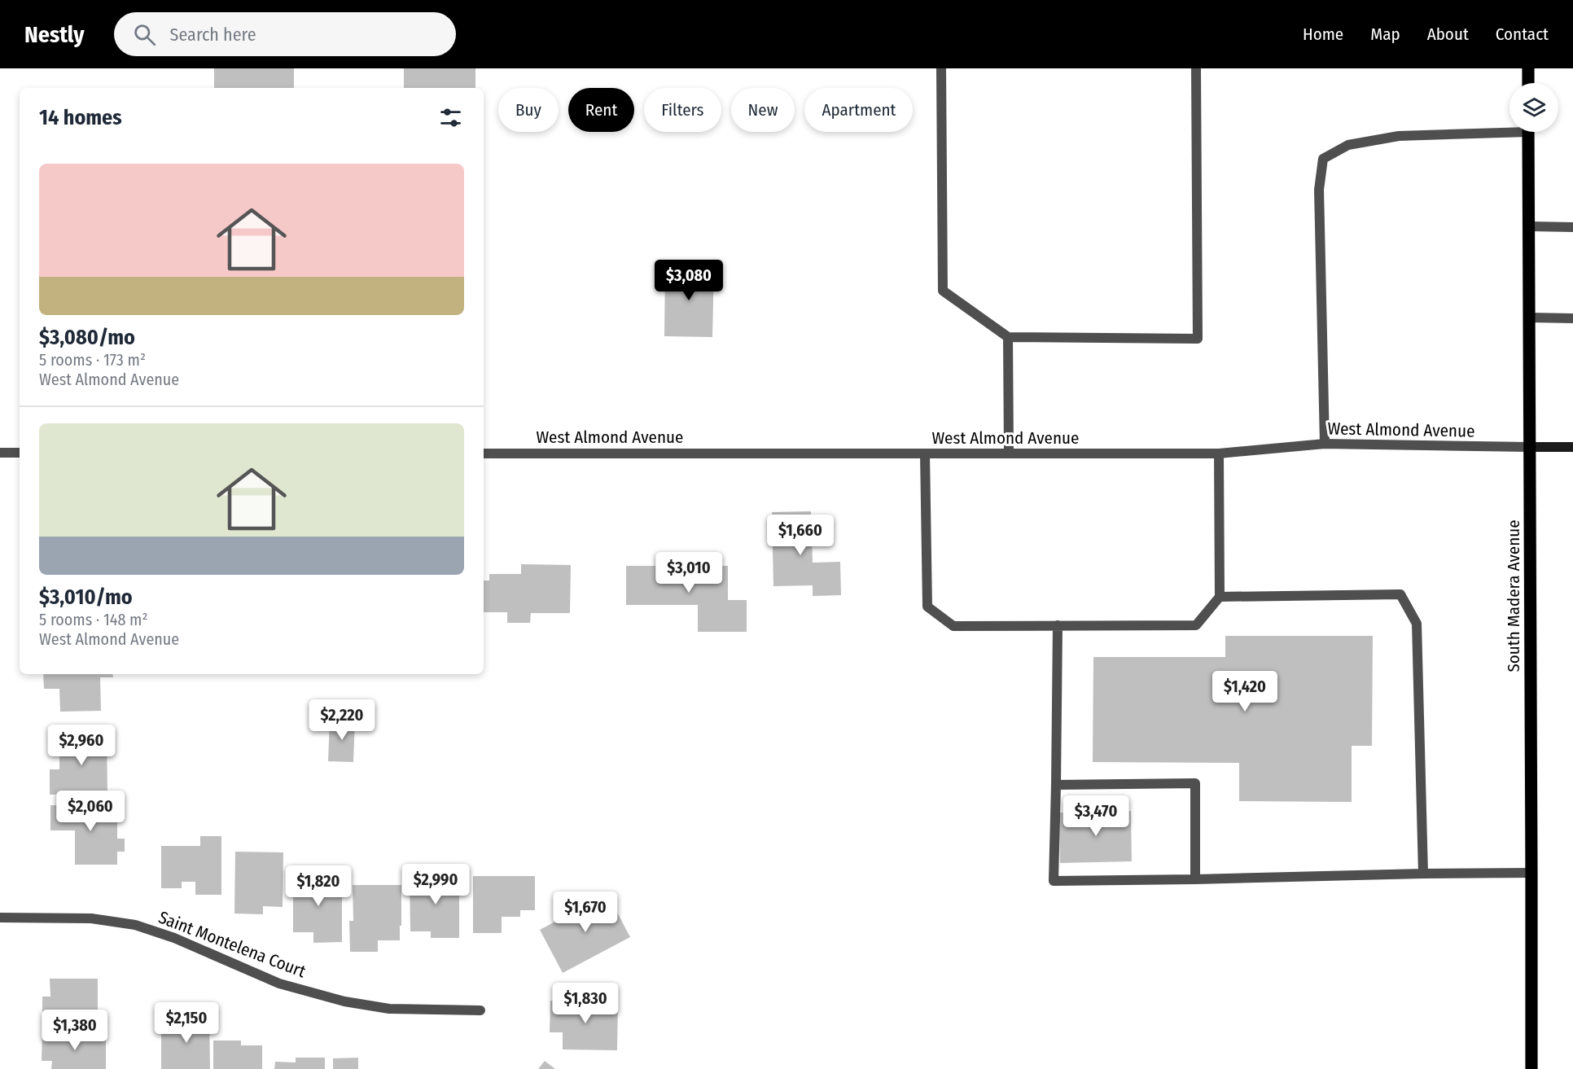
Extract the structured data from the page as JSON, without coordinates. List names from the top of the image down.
{
  "streets": {
    "main road": ["South Madera Avenue"],
    "street": ["West Almond Avenue", "Saint Montelena Court"]
  },
  "crossings": [
    ["West Almond Avenue", "South Madera Avenue"]
  ],
  "page": {
    "header": "Nestly",
    "search": "Search here",
    "nav": [
      "Home",
      "Map",
      "About",
      "Contact"
    ],
    "chip": [
      "Buy",
      "Rent",
      "Filters",
      "New",
      "Apartment"
    ],
    "heading": "14 homes",
    "list": [
      {
        "name": "$3,080/mo",
        "note": "5 rooms · 173 m² · West Almond Avenue"
      },
      {
        "name": "$3,010/mo",
        "note": "5 rooms · 148 m² · West Almond Avenue"
      }
    ],
    "price": [
      "$3,080",
      "$1,660",
      "$3,010",
      "$1,420",
      "$2,220",
      "$2,960",
      "$2,060",
      "$3,470",
      "$2,990",
      "$1,820",
      "$1,670",
      "$1,830",
      "$2,150",
      "$1,380"
    ]
  }
}
